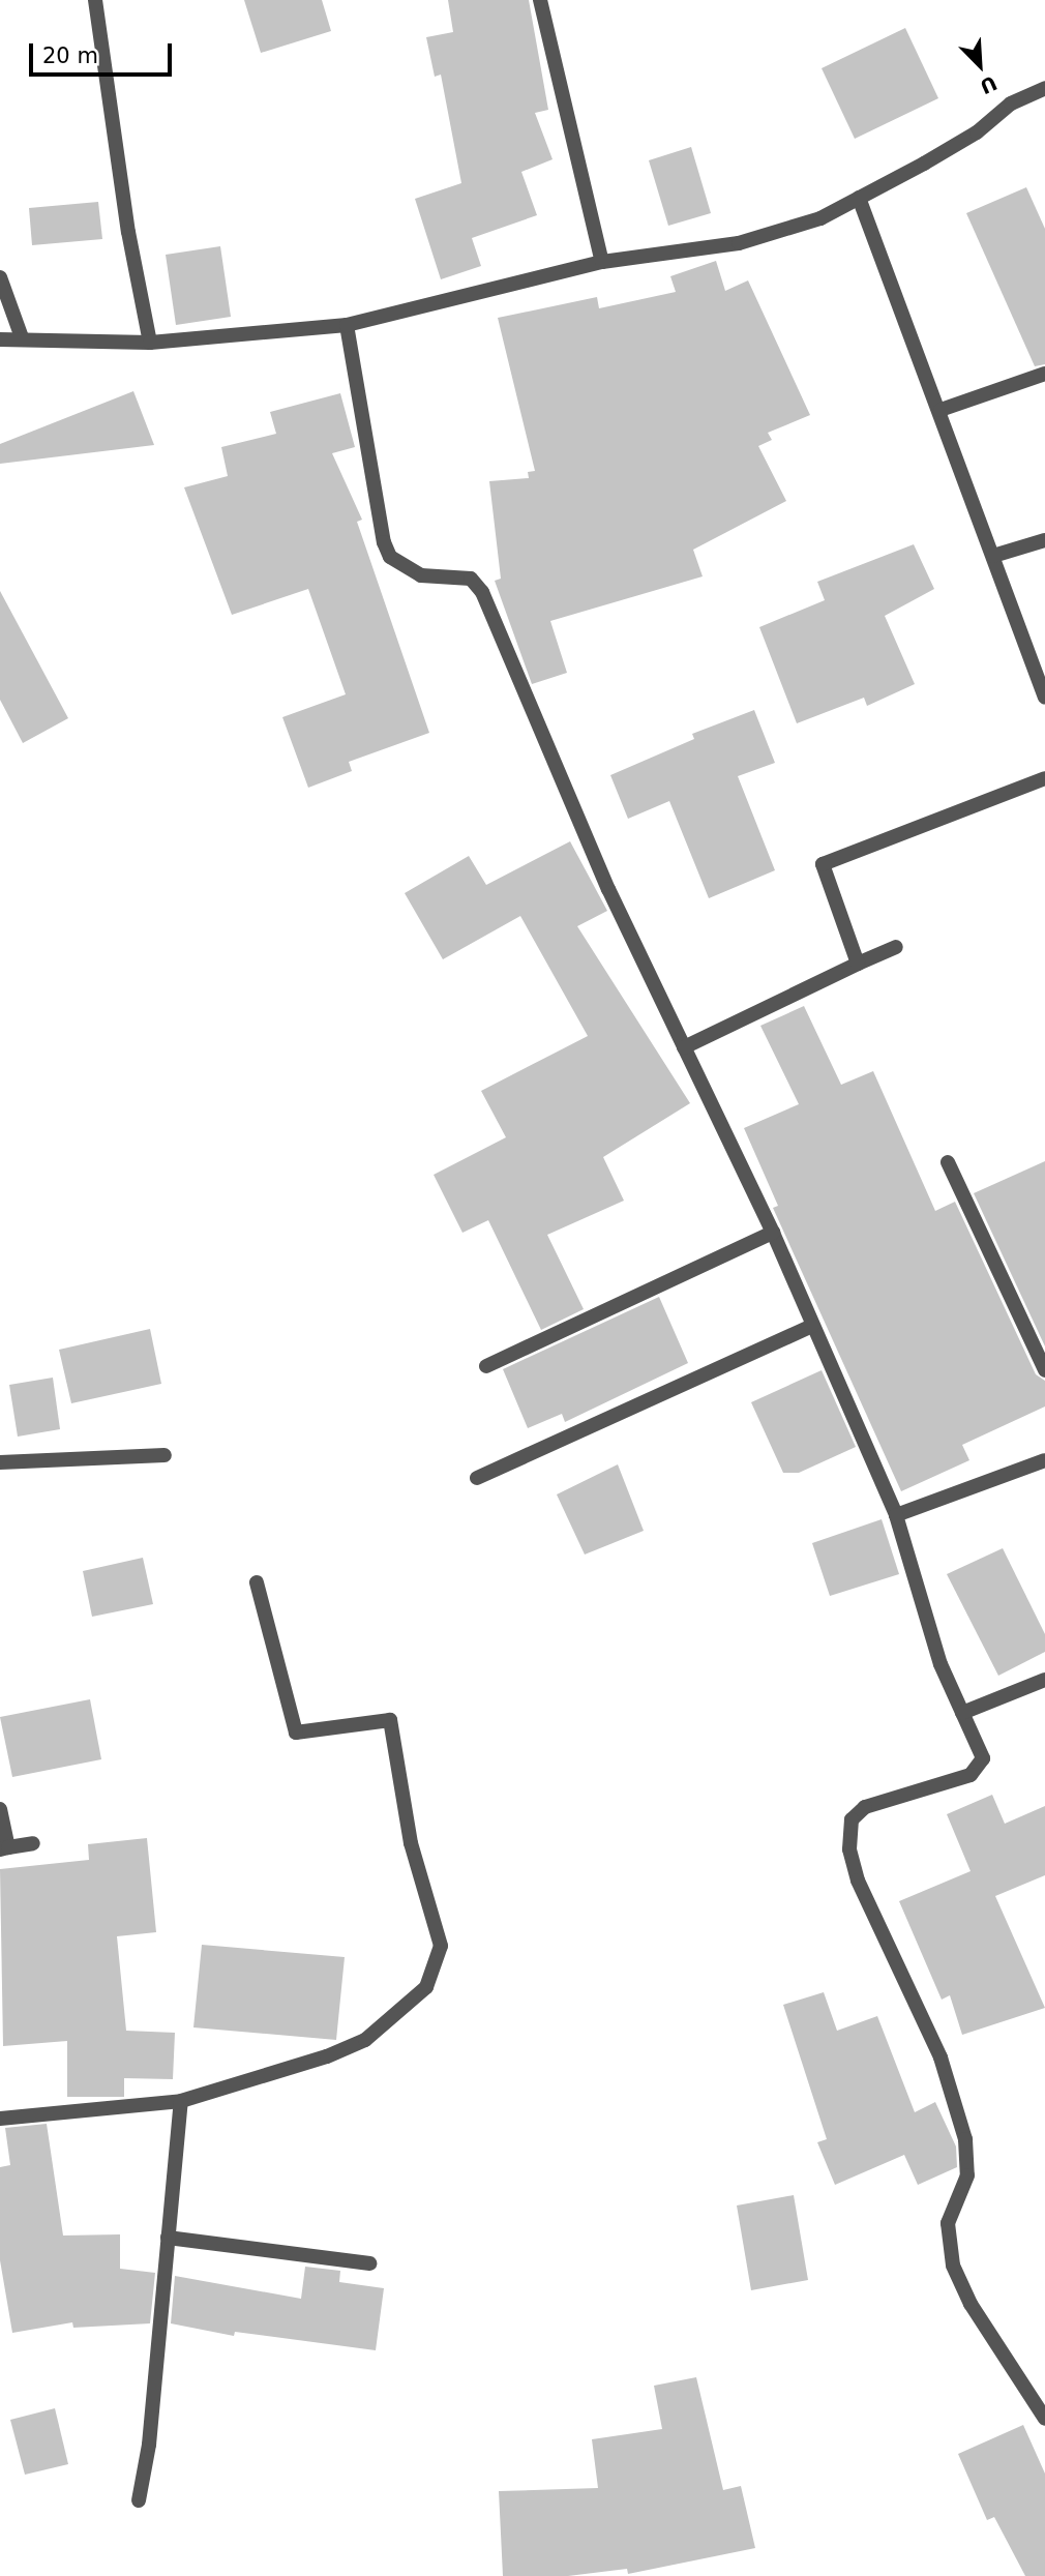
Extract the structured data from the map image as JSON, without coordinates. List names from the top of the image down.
{
  "scale_bar": "20 m",
  "north": "bottom right"
}
